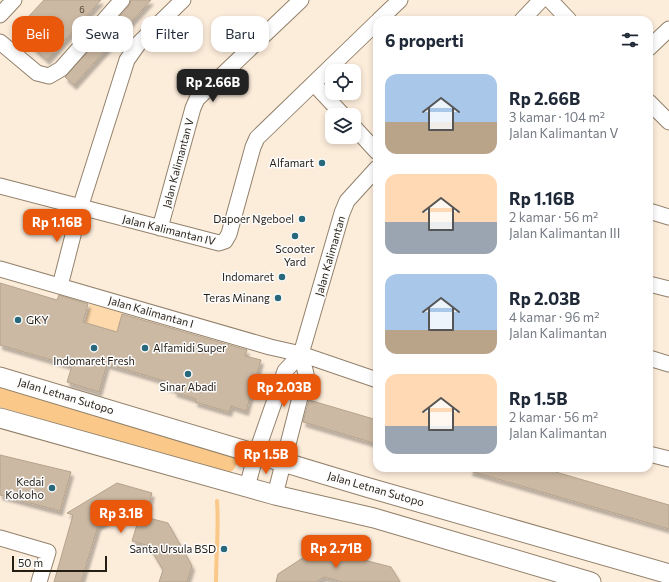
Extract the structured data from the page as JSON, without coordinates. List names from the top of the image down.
{
  "streets": {
    "main road": ["Jalan Letnan Sutopo"],
    "street": [
      "Jalan Kalimantan V",
      "Jalan Kalimantan IV",
      "Jalan Kalimantan",
      "Jalan Kalimantan I"
    ]
  },
  "crossings": [
    ["Jalan Kalimantan V", "Jalan Kalimantan IV"],
    ["Jalan Kalimantan", "Jalan Kalimantan I"],
    ["Jalan Kalimantan", "Jalan Letnan Sutopo"]
  ],
  "places": [
    "Alfamart",
    "Dapoer Ngeboel",
    "Scooter Yard",
    "Indomaret",
    "Teras Minang",
    "GKY",
    "Indomaret Fresh",
    "Alfamidi Super",
    "Sinar Abadi",
    "Kedai Kokoho",
    "Santa Ursula BSD"
  ],
  "house_numbers": ["6"],
  "scale_bar": "50 m",
  "page": {
    "chip": [
      "Beli",
      "Sewa",
      "Filter",
      "Baru"
    ],
    "heading": "6 properti",
    "list": [
      {
        "name": "Rp 2.66B",
        "note": "3 kamar · 104 m² · Jalan Kalimantan V"
      },
      {
        "name": "Rp 1.16B",
        "note": "2 kamar · 56 m² · Jalan Kalimantan III"
      },
      {
        "name": "Rp 2.03B",
        "note": "4 kamar · 96 m² · Jalan Kalimantan"
      },
      {
        "name": "Rp 1.5B",
        "note": "2 kamar · 56 m² · Jalan Kalimantan"
      }
    ],
    "price": [
      "Rp 2.66B",
      "Rp 1.16B",
      "Rp 2.03B",
      "Rp 1.5B",
      "Rp 3.1B",
      "Rp 2.71B"
    ],
    "scale": "50 m"
  }
}
